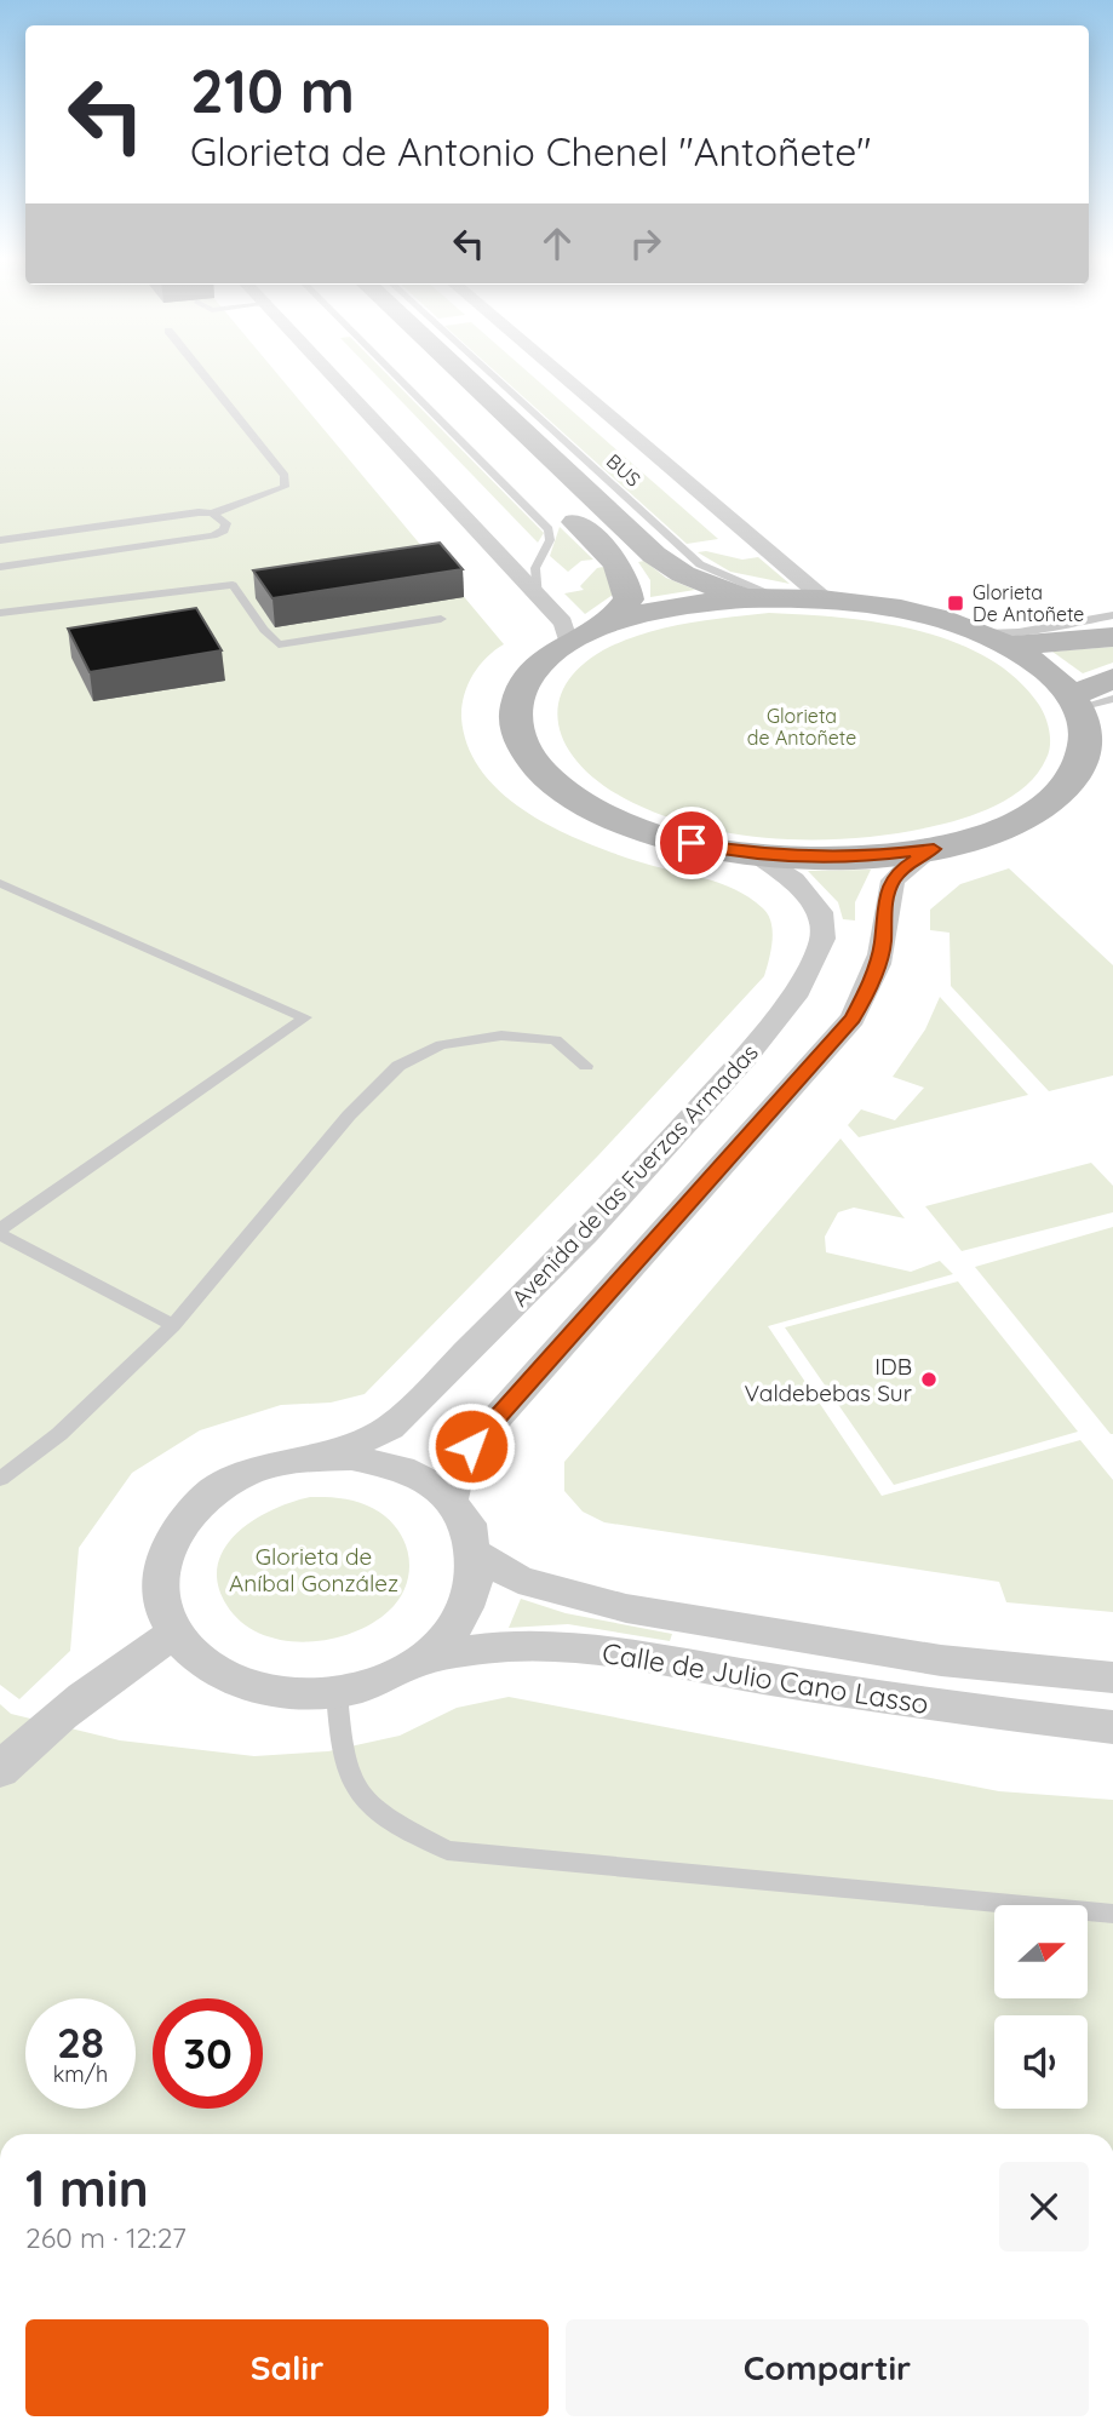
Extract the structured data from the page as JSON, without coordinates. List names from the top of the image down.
{
  "streets": {
    "street": ["Avenida de las Fuerzas Armadas", "Calle de Julio Cano Lasso"],
    "lane": ["BUS"]
  },
  "crossings": [
    ["Avenida de las Fuerzas Armadas", "Calle de Julio Cano Lasso"]
  ],
  "parks": ["Glorieta de Antoñete", "Glorieta de Aníbal González"],
  "places": {
    "transit": ["Glorieta De Antoñete"],
    "other": ["IDB Valdebebas Sur"]
  },
  "north": "right",
  "page": {
    "turn": ["210 m", "Glorieta de Antonio Chenel \"Antoñete\""],
    "speed": "28 km/h",
    "limit": "30",
    "heading": ["1 min", "260 m · 12:27"],
    "buttons": ["Salir", "Compartir"]
  }
}
